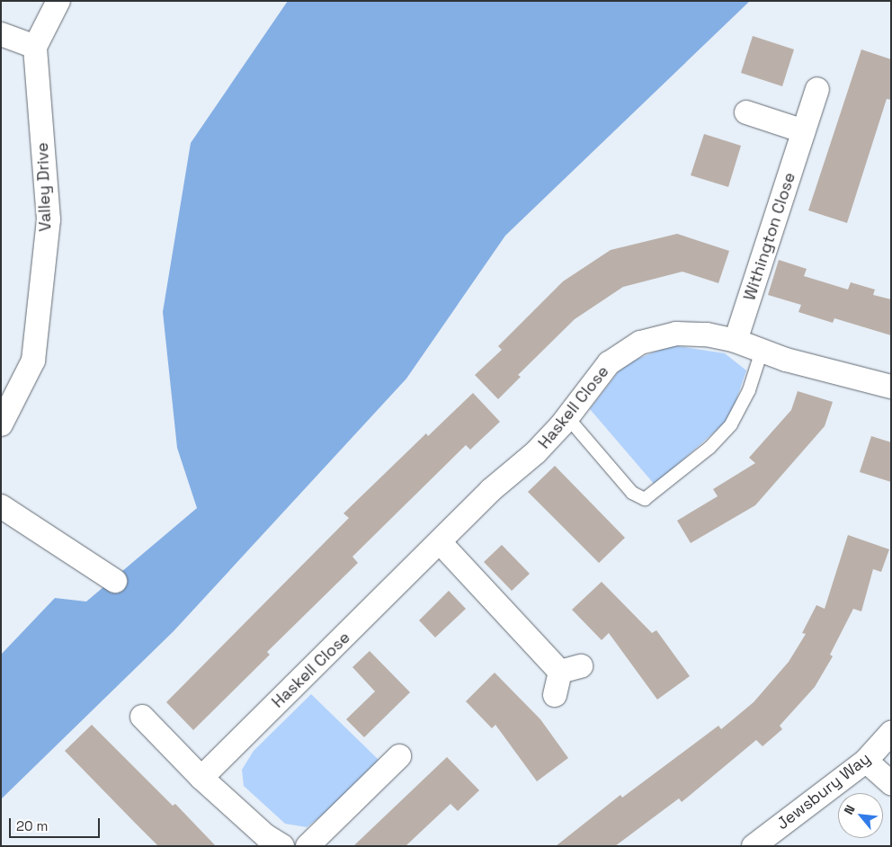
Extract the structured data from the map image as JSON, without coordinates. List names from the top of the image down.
{
  "streets": {
    "street": [
      "Valley Drive",
      "Withington Close",
      "Haskell Close",
      "Jewsbury Way"
    ]
  },
  "crossings": [
    ["Withington Close", "Haskell Close"]
  ],
  "scale_bar": "20 m",
  "north": "top left"
}
